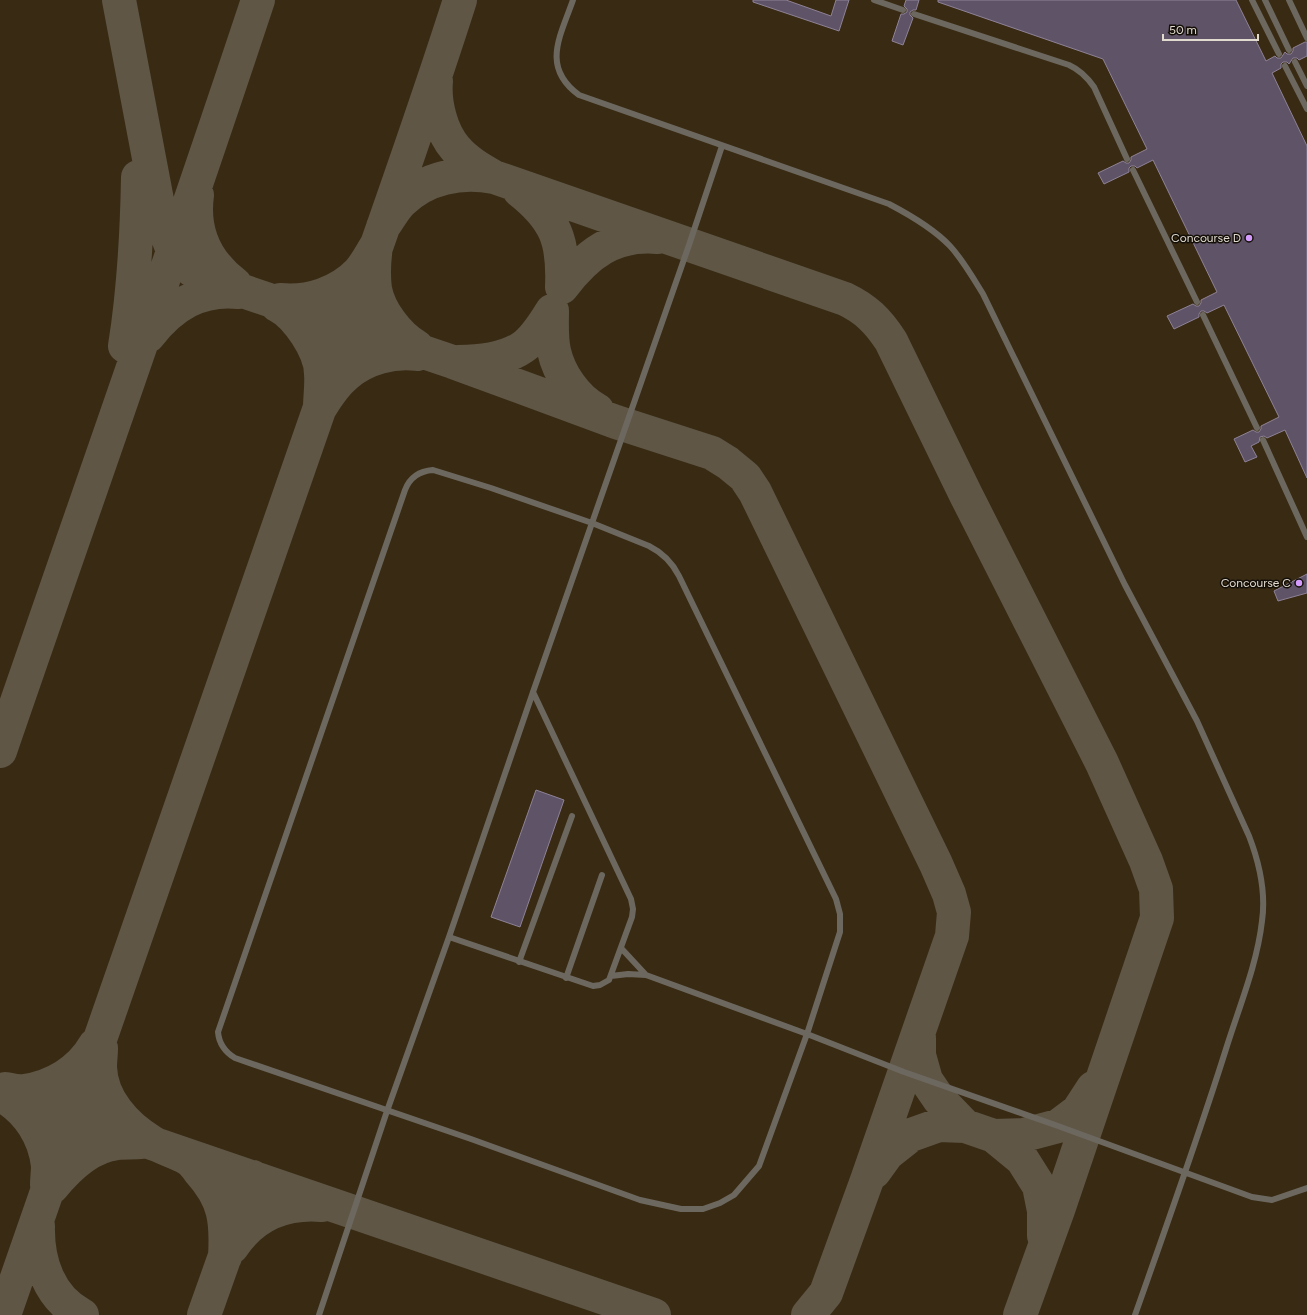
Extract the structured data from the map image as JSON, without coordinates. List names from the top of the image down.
{
  "places": ["Concourse D", "Concourse C"],
  "scale_bar": "50 m"
}
